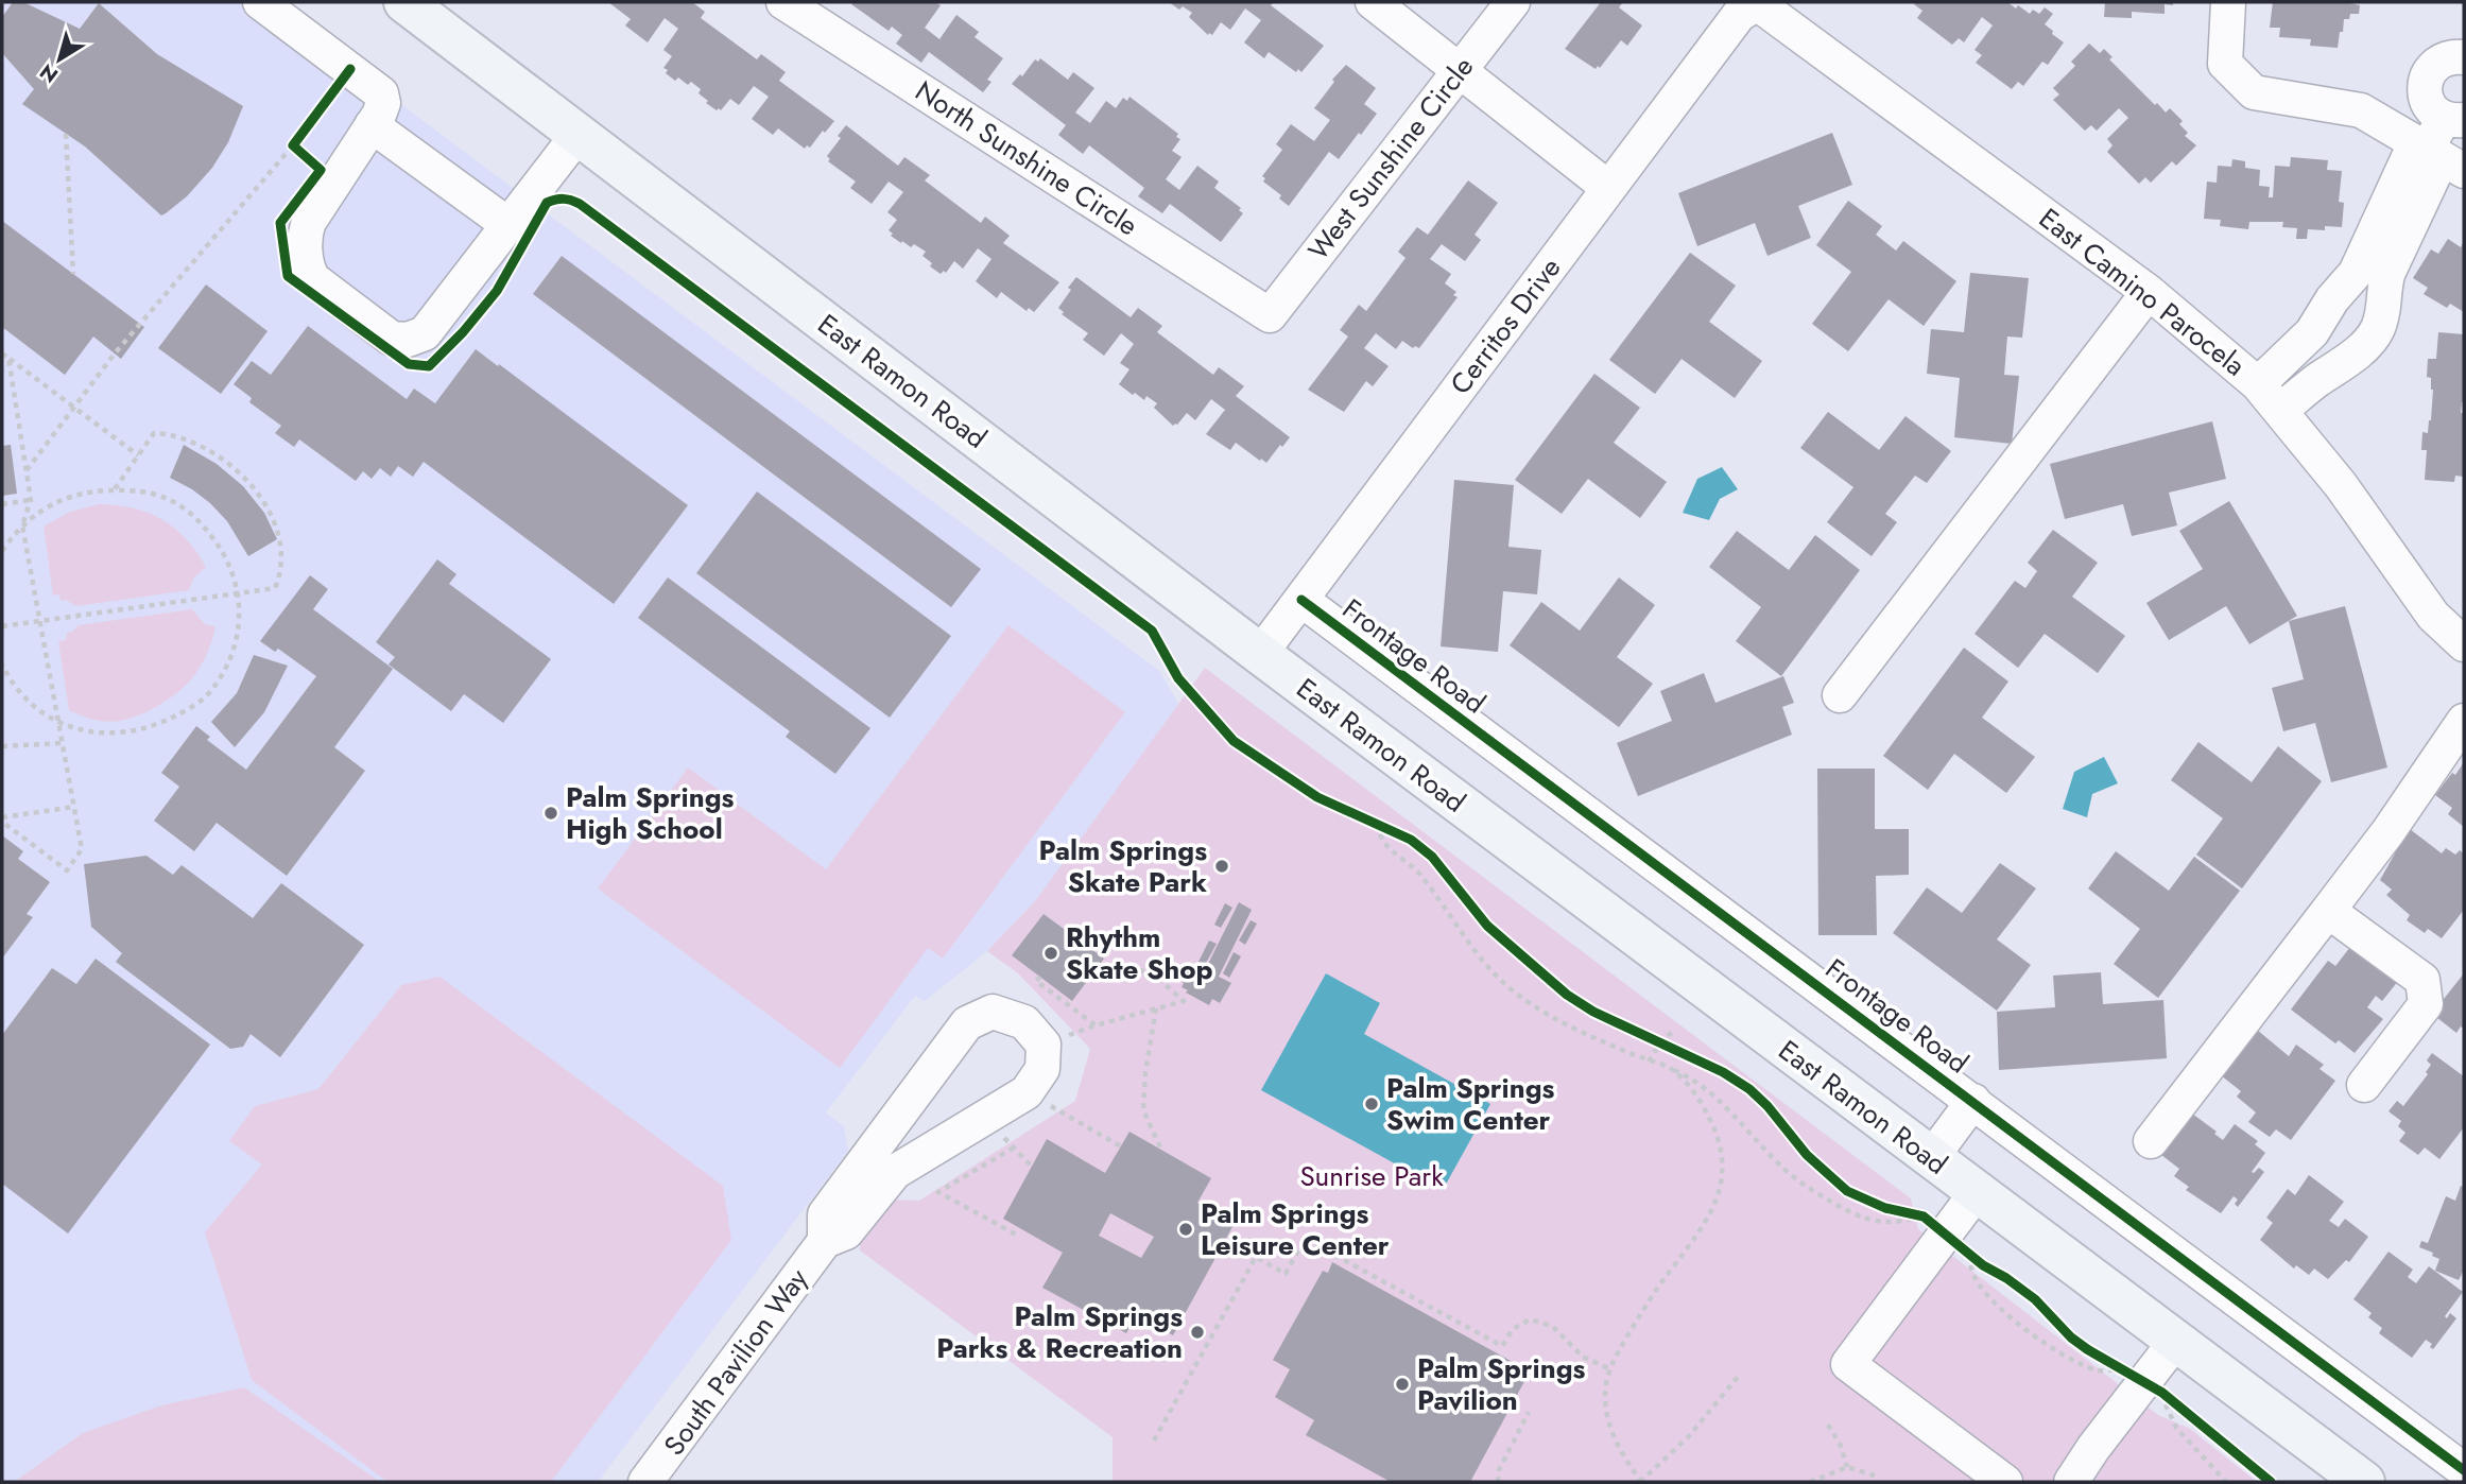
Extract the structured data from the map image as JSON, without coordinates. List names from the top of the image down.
{
  "streets": {
    "main road": ["East Ramon Road"],
    "street": [
      "North Sunshine Circle",
      "West Sunshine Circle",
      "East Camino Parocela",
      "Cerritos Drive",
      "Frontage Road",
      "South Pavilion Way"
    ]
  },
  "crossings": [
    ["North Sunshine Circle", "West Sunshine Circle"],
    ["East Camino Parocela", "Cerritos Drive"],
    ["Cerritos Drive", "East Ramon Road"],
    ["Cerritos Drive", "Frontage Road"]
  ],
  "parks": ["Sunrise Park"],
  "places": [
    "Palm Springs High School",
    "Palm Springs Skate Park",
    "Rhythm Skate Shop",
    "Palm Springs Swim Center",
    "Palm Springs Leisure Center",
    "Palm Springs Parks & Recreation",
    "Palm Springs Pavilion"
  ],
  "north": "bottom left"
}
